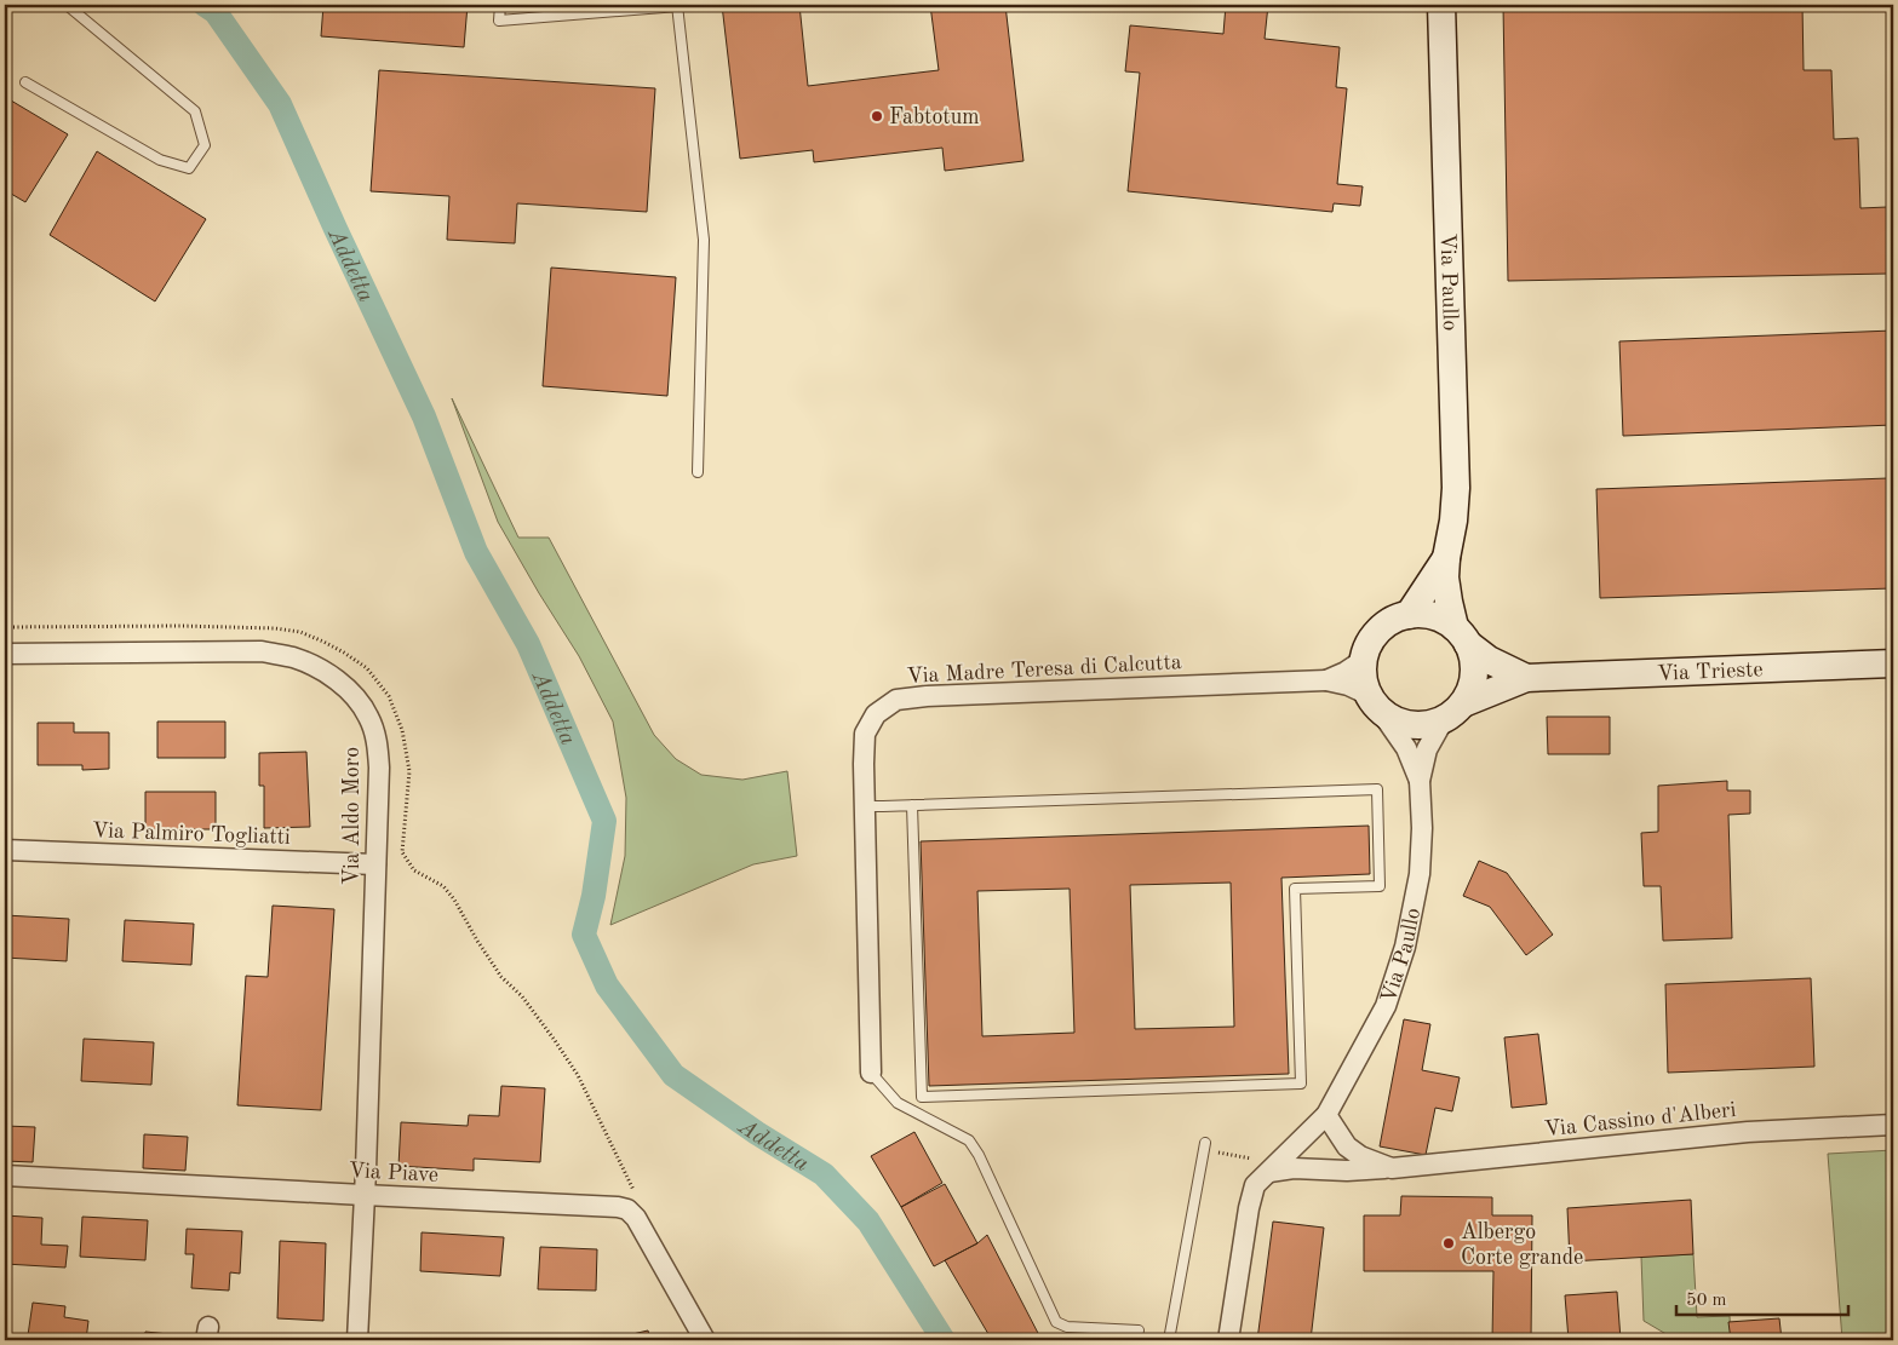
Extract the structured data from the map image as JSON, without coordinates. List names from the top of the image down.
{
  "streets": {
    "street": [
      "Via Paullo",
      "Via Madre Teresa di Calcutta",
      "Via Trieste",
      "Via Aldo Moro",
      "Via Palmiro Togliatti",
      "Via Cassino d'Alberi",
      "Via Piave"
    ]
  },
  "crossings": [
    ["Via Paullo", "Via Madre Teresa di Calcutta"],
    ["Via Paullo", "Via Trieste"],
    ["Via Paullo", "Via Cassino d'Alberi"],
    ["Via Madre Teresa di Calcutta", "Via Trieste"],
    ["Via Aldo Moro", "Via Palmiro Togliatti"],
    ["Via Aldo Moro", "Via Piave"]
  ],
  "water": ["Addetta"],
  "places": ["Fabtotum", "Albergo Corte grande"],
  "scale_bar": "50 m"
}
